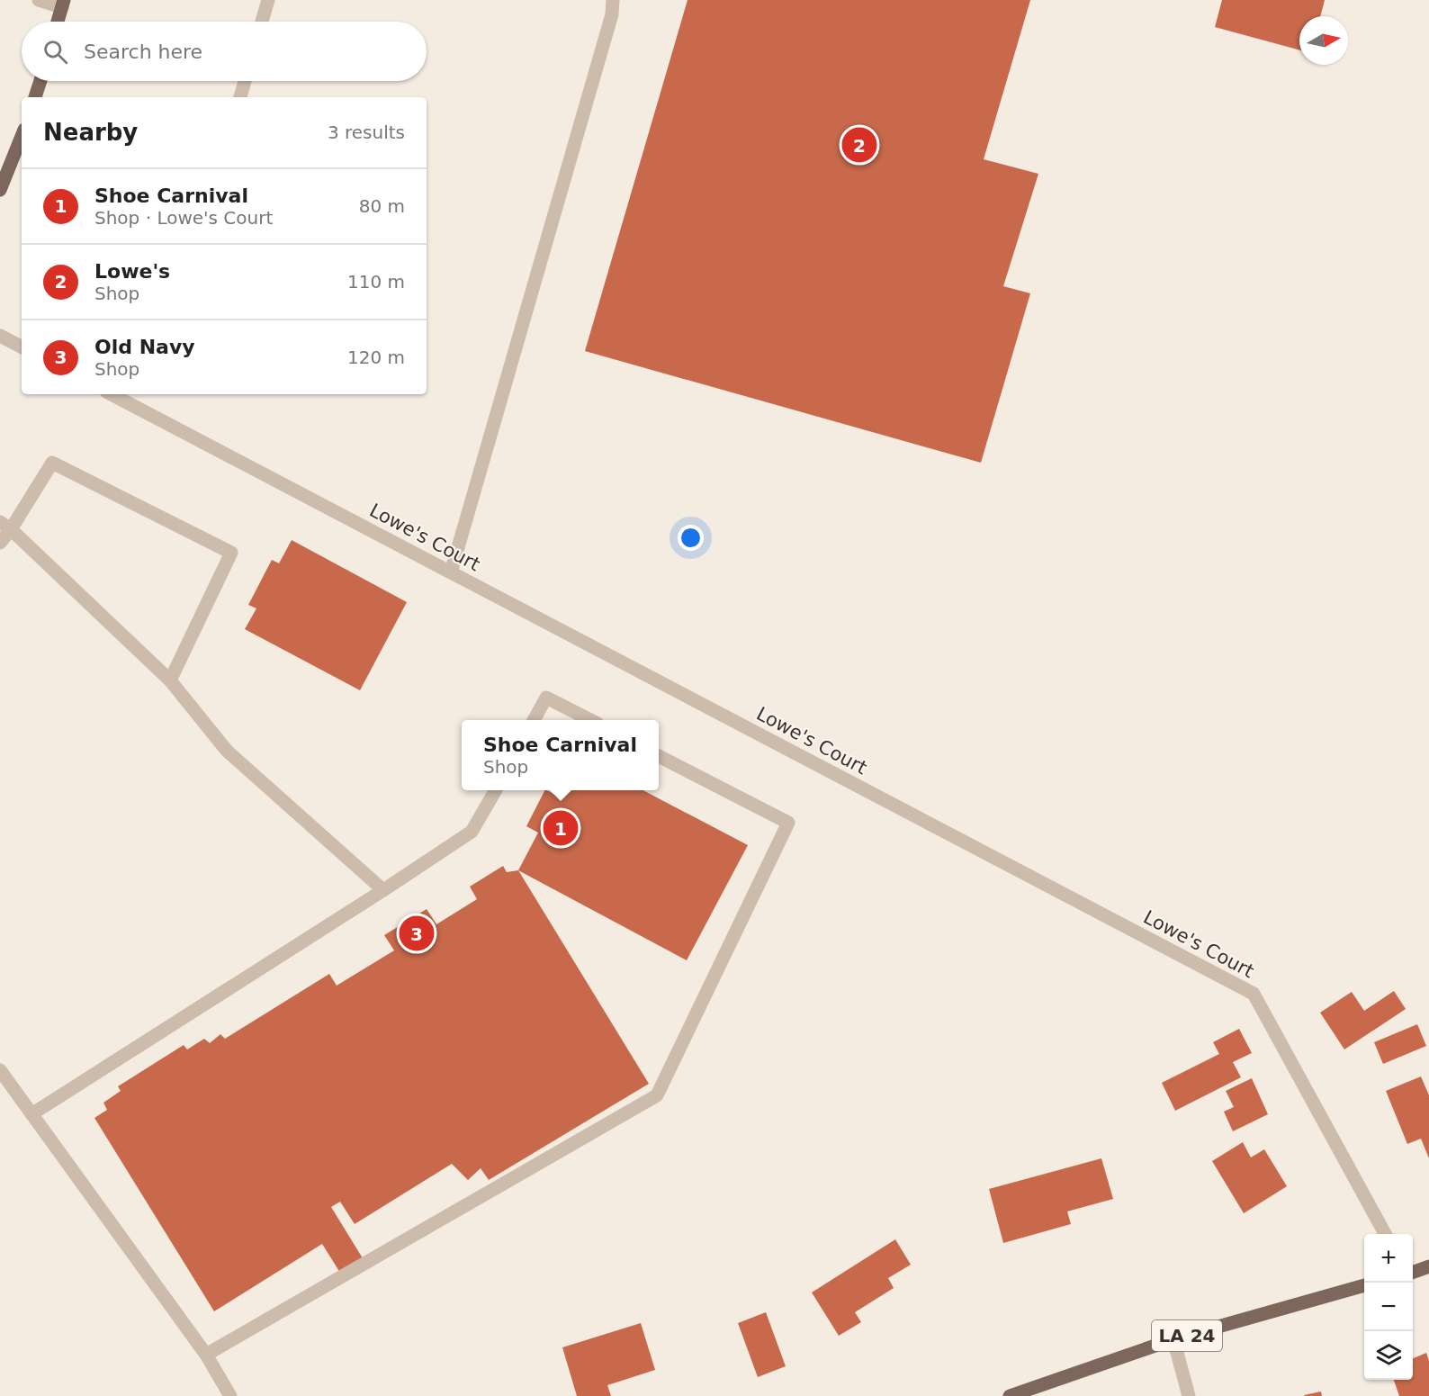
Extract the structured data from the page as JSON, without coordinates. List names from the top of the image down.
{
  "streets": {
    "main road": ["LA 24"],
    "street": ["Lowe's Court"]
  },
  "north": "right",
  "page": {
    "search": "Search here",
    "heading": ["Nearby", "3 results"],
    "pins": ["2", "1", "3"],
    "list": [
      {
        "mark": "1",
        "name": "Shoe Carnival",
        "note": "Shop · Lowe's Court",
        "value": "80 m"
      },
      {
        "mark": "2",
        "name": "Lowe's",
        "note": "Shop",
        "value": "110 m"
      },
      {
        "mark": "3",
        "name": "Old Navy",
        "note": "Shop",
        "value": "120 m"
      }
    ],
    "popup": ["Shoe Carnival", "Shop"],
    "map_buttons": ["+", "−"]
  }
}
